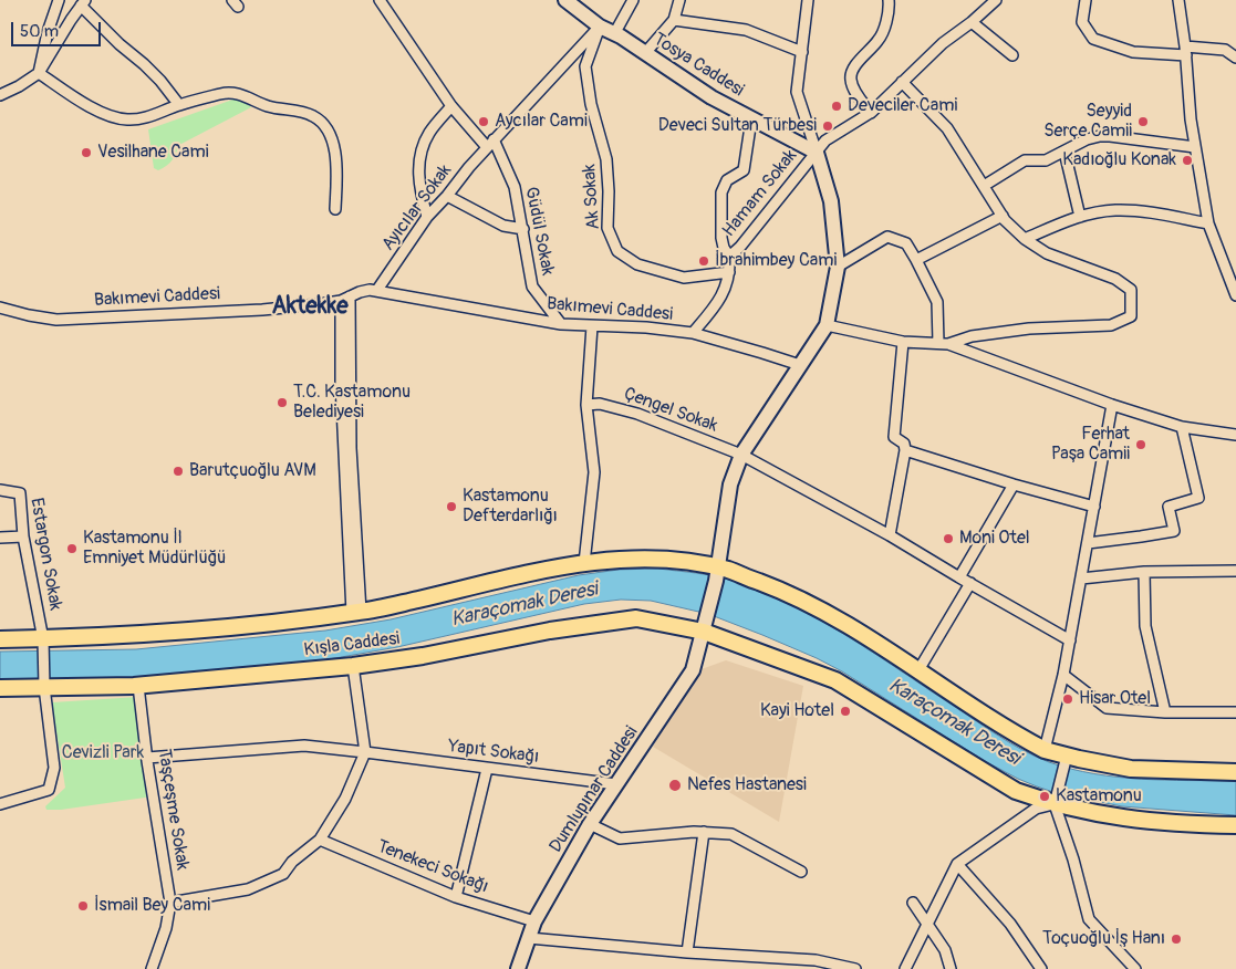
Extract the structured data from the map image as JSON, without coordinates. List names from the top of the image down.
{
  "streets": {
    "main road": ["Tosya Caddesi", "Kışla Caddesi", "Dumlupınar Caddesi"],
    "street": [
      "Hamam Sokak",
      "Ak Sokak",
      "Ayıcılar Sokak",
      "Güdül Sokak",
      "Bakımevi Caddesi",
      "Çengel Sokak",
      "Estargon Sokak",
      "Yapıt Sokağı",
      "Taşçeşme Sokak",
      "Tenekeci Sokağı"
    ]
  },
  "crossings": [
    ["Tosya Caddesi", "Hamam Sokak"],
    ["Tosya Caddesi", "Ak Sokak"],
    ["Tosya Caddesi", "Ayıcılar Sokak"],
    ["Ak Sokak", "Ayıcılar Sokak"],
    ["Ayıcılar Sokak", "Güdül Sokak"],
    ["Ayıcılar Sokak", "Bakımevi Caddesi"],
    ["Güdül Sokak", "Bakımevi Caddesi"],
    ["Bakımevi Caddesi", "Dumlupınar Caddesi"],
    ["Çengel Sokak", "Dumlupınar Caddesi"],
    ["Estargon Sokak", "Kışla Caddesi"],
    ["Kışla Caddesi", "Dumlupınar Caddesi"],
    ["Kışla Caddesi", "Taşçeşme Sokak"],
    ["Yapıt Sokağı", "Dumlupınar Caddesi"],
    ["Yapıt Sokağı", "Taşçeşme Sokak"],
    ["Dumlupınar Caddesi", "Tenekeci Sokağı"]
  ],
  "districts": ["Aktekke"],
  "water": ["Karaçomak Deresi"],
  "parks": ["Cevizli Park"],
  "places": [
    "Deveciler Cami",
    "Aycılar Cami",
    "Seyyid Serçe Camii",
    "Deveci Sultan Türbesi",
    "Vesilhane Cami",
    "Kadıoğlu Konak",
    "İbrahimbey Cami",
    "T.C. Kastamonu Belediyesi",
    "Ferhat Paşa Camii",
    "Barutçuoğlu AVM",
    "Kastamonu Defterdarlığı",
    "Moni Otel",
    "Kastamonu İl Emniyet Müdürlüğü",
    "Hisar Otel",
    "Kayi Hotel",
    "Nefes Hastanesi",
    "Kastamonu",
    "İsmail Bey Cami",
    "Toçuoğlu İş Hanı"
  ],
  "scale_bar": "50 m"
}
